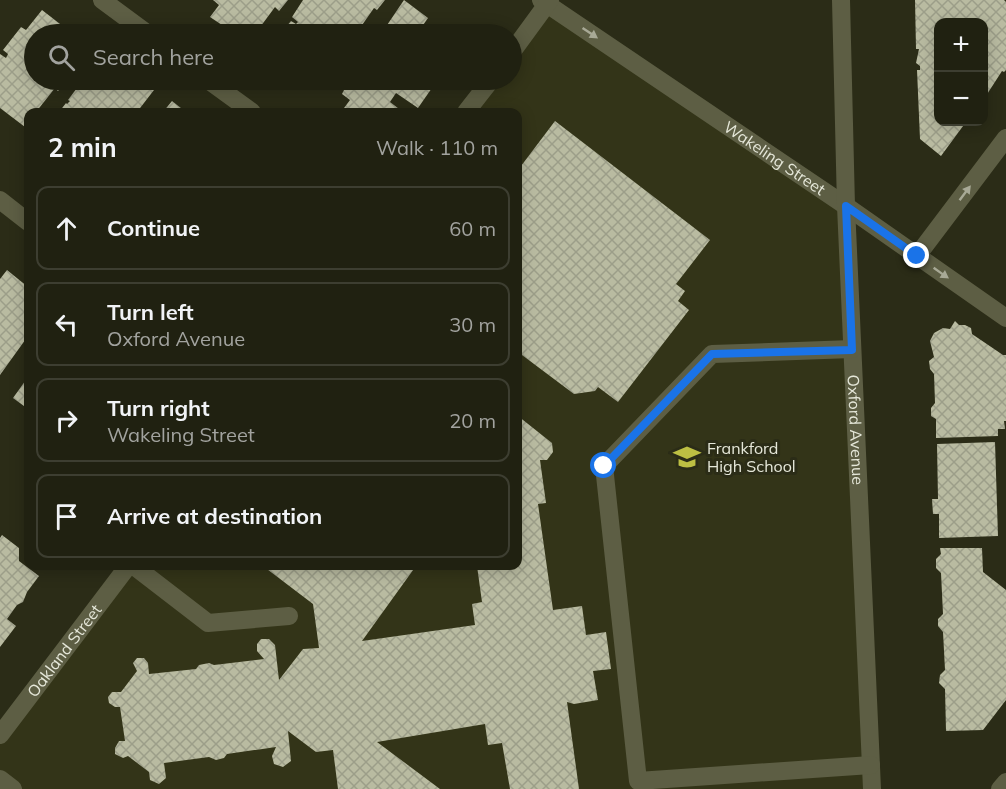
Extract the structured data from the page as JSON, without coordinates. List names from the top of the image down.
{
  "streets": {
    "street": ["Wakeling Street", "Oxford Avenue", "Oakland Street"]
  },
  "crossings": [
    ["Wakeling Street", "Oxford Avenue"]
  ],
  "one_way": ["Wakeling Street"],
  "places": {
    "school or university": ["Frankford High School"]
  },
  "page": {
    "map_buttons": ["+", "−"],
    "search": "Search here",
    "heading": ["2 min", "Walk · 110 m"],
    "list": [
      ["Continue", "60 m"],
      ["Turn left", "Oxford Avenue", "30 m"],
      ["Turn right", "Wakeling Street", "20 m"],
      "Arrive at destination"
    ]
  }
}
